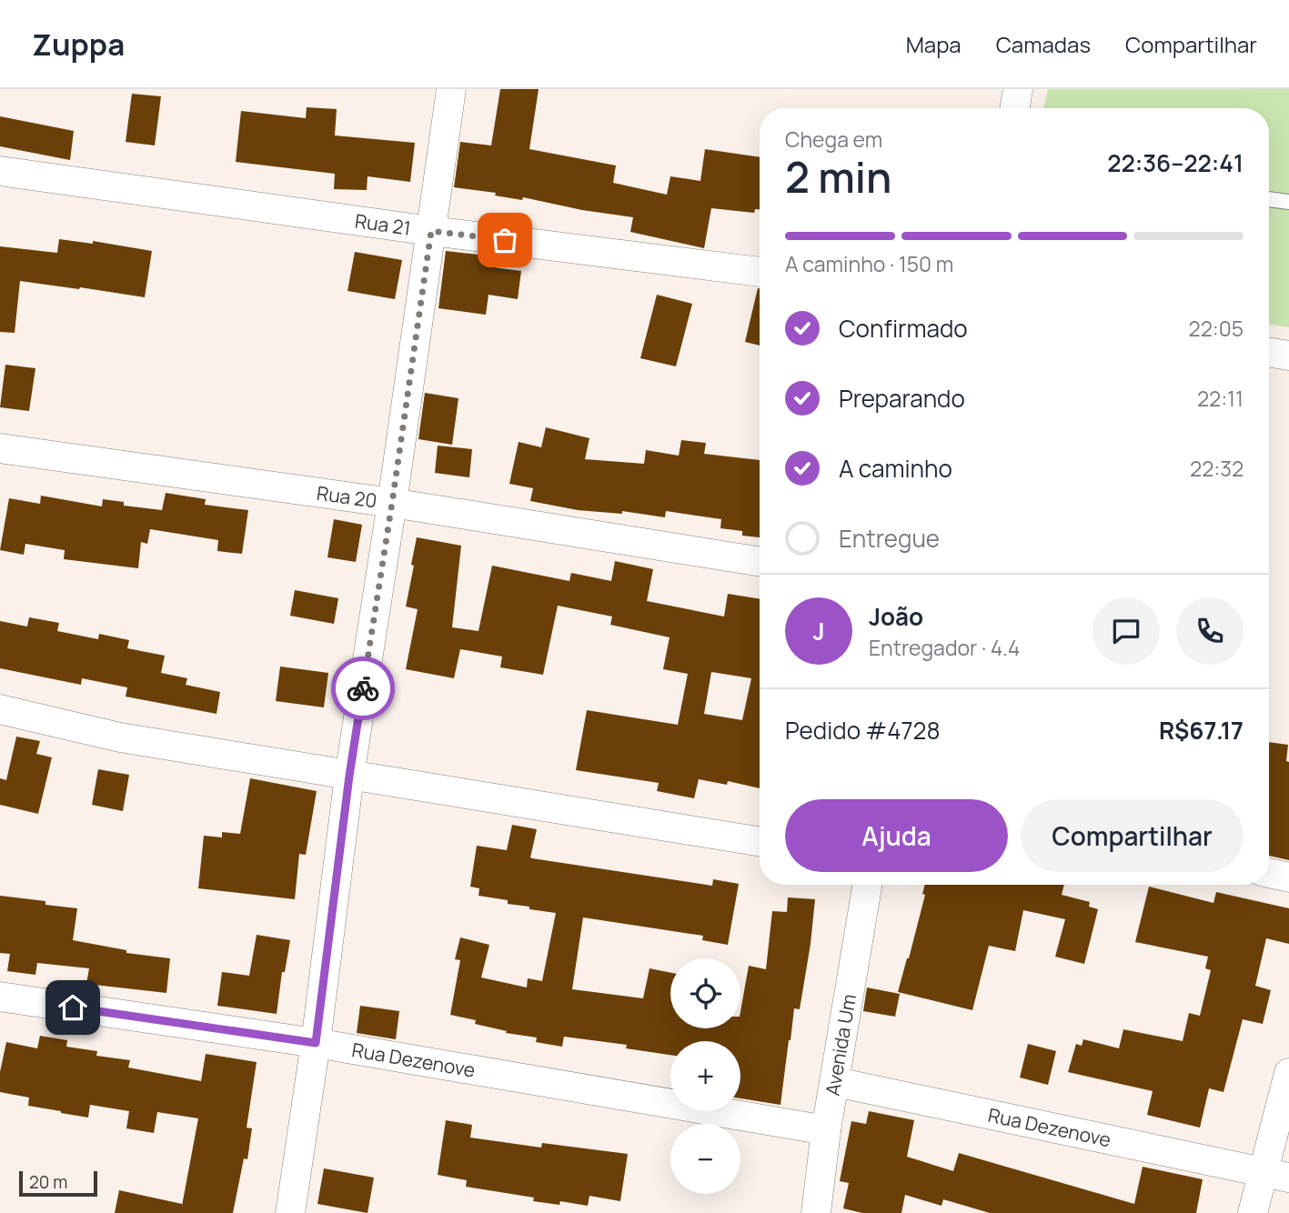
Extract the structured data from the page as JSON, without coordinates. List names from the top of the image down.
{
  "streets": {
    "street": [
      "Rua 21",
      "Rua 20",
      "Avenida Um",
      "Rua Dezenove"
    ]
  },
  "crossings": [
    ["Avenida Um", "Rua Dezenove"]
  ],
  "scale_bar": "20 m",
  "page": {
    "header": "Zuppa",
    "nav": ["Mapa", "Camadas", "Compartilhar"],
    "heading": ["2 min", "Chega em", "22:36–22:41"],
    "panel": [
      "João",
      "Entregador · 4.4",
      "Pedido #4728",
      "R$67.17"
    ],
    "bar": "A caminho · 150 m",
    "list": [
      ["Confirmado", "22:05"],
      ["Preparando", "22:11"],
      ["A caminho", "22:32"],
      "Entregue"
    ],
    "round": "J",
    "buttons": ["Ajuda", "Compartilhar"],
    "map_buttons": ["+", "−"],
    "scale": "20 m"
  }
}
